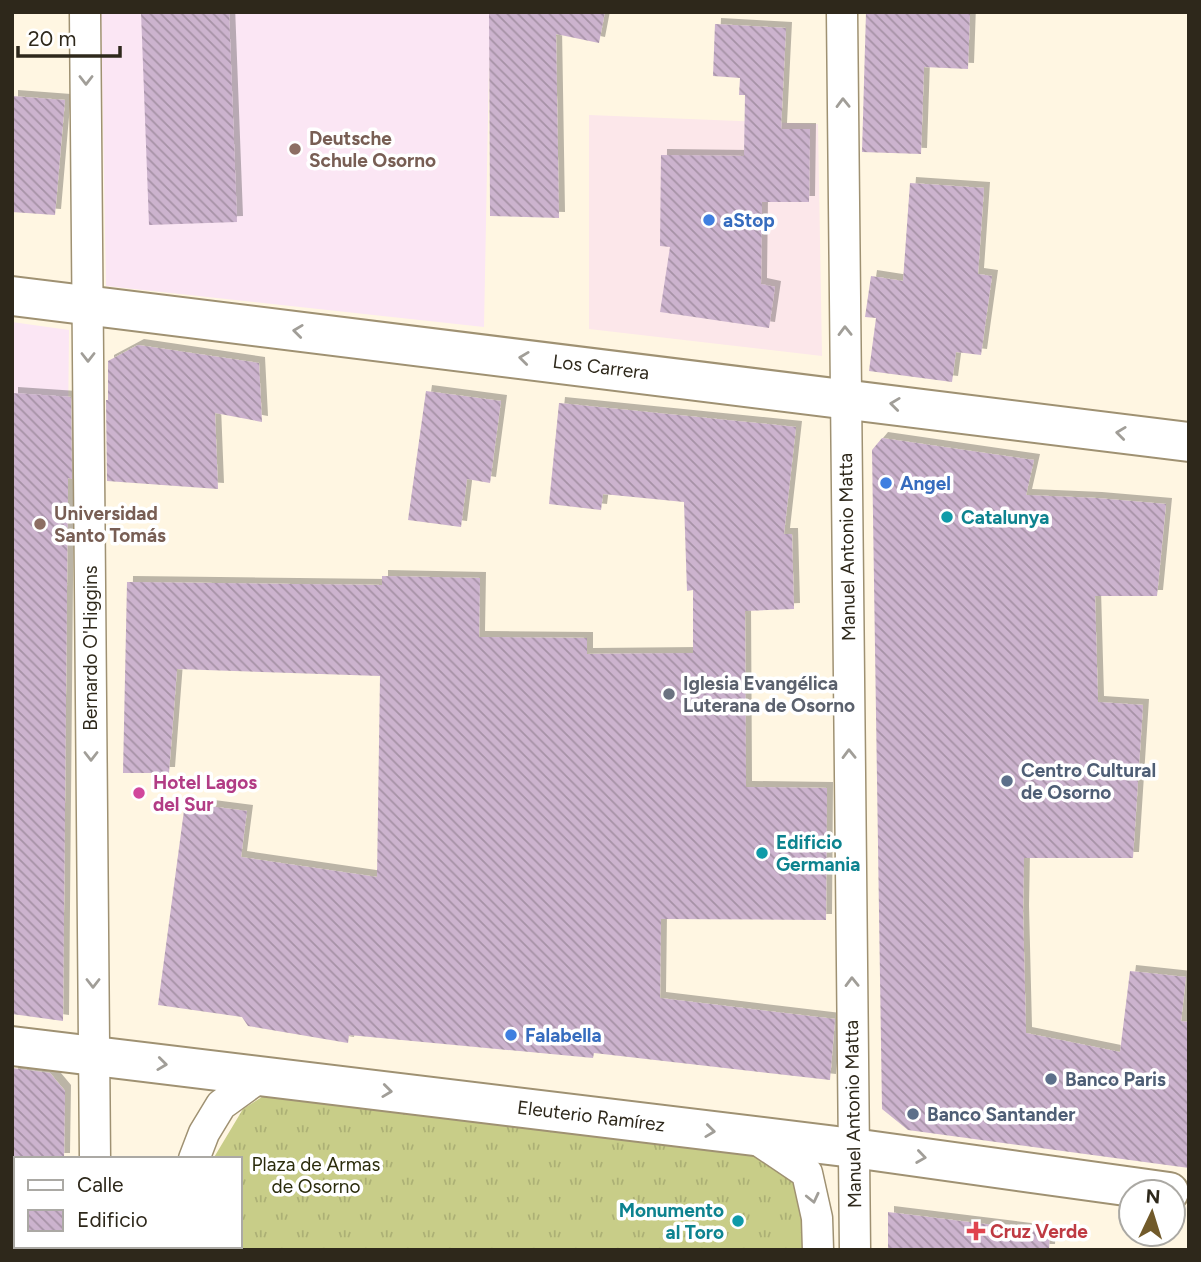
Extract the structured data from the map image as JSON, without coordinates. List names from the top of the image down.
{
  "streets": {
    "main road": ["Los Carrera", "Eleuterio Ramírez"],
    "street": ["Manuel Antonio Matta", "Bernardo O'Higgins"]
  },
  "crossings": [
    ["Los Carrera", "Manuel Antonio Matta"],
    ["Los Carrera", "Bernardo O'Higgins"],
    ["Manuel Antonio Matta", "Eleuterio Ramírez"],
    ["Bernardo O'Higgins", "Eleuterio Ramírez"]
  ],
  "one_way": ["Los Carrera", "Bernardo O'Higgins", "Eleuterio Ramírez"],
  "parks": ["Plaza de Armas de Osorno"],
  "places": {
    "other": [
      "Deutsche Schule Osorno",
      "aStop",
      "Angel",
      "Catalunya",
      "Universidad Santo Tomás",
      "Iglesia Evangélica Luterana de Osorno",
      "Centro Cultural de Osorno",
      "Hotel Lagos del Sur",
      "Edificio Germania",
      "Falabella",
      "Banco Paris",
      "Banco Santander",
      "Monumento al Toro"
    ],
    "health": ["Cruz Verde"]
  },
  "legend": ["Calle", "Edificio"],
  "scale_bar": "20 m",
  "north": "top"
}
